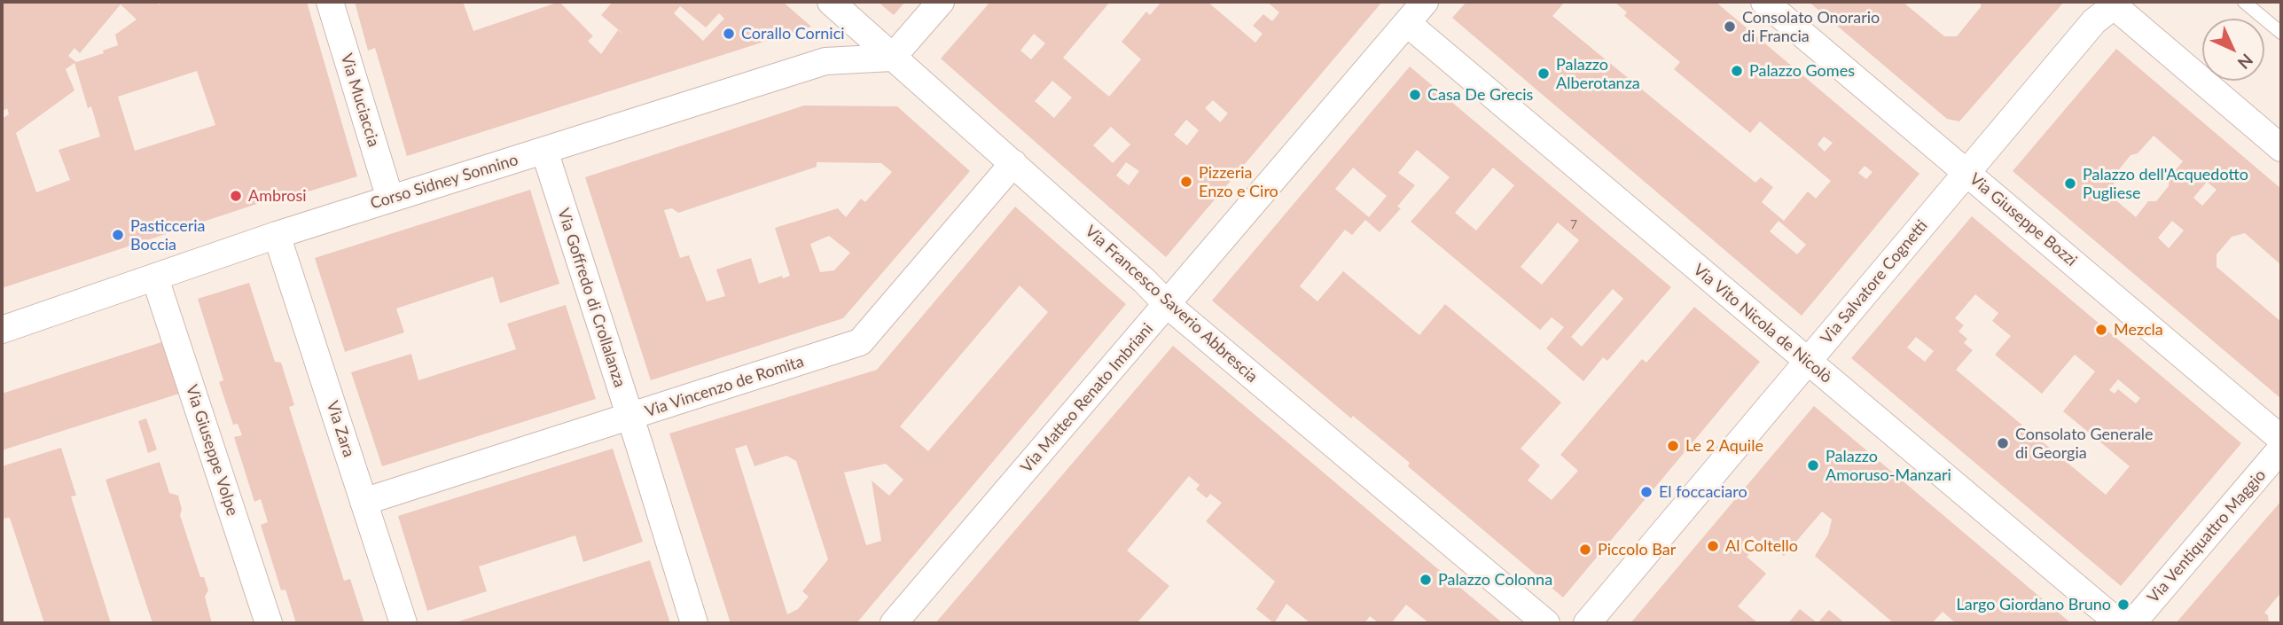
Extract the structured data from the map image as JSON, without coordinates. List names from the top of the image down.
{
  "streets": {
    "street": [
      "Via Muciaccia",
      "Corso Sidney Sonnino",
      "Via Giuseppe Bozzi",
      "Via Salvatore Cognetti",
      "Via Goffredo di Crollalanza",
      "Via Francesco Saverio Abbrescia",
      "Via Vito Nicola de Nicolò",
      "Via Vincenzo de Romita",
      "Via Matteo Renato Imbriani",
      "Via Zara",
      "Via Giuseppe Volpe",
      "Via Ventiquattro Maggio"
    ]
  },
  "crossings": [
    ["Via Muciaccia", "Corso Sidney Sonnino"],
    ["Corso Sidney Sonnino", "Via Goffredo di Crollalanza"],
    ["Corso Sidney Sonnino", "Via Francesco Saverio Abbrescia"],
    ["Corso Sidney Sonnino", "Via Zara"],
    ["Corso Sidney Sonnino", "Via Giuseppe Volpe"],
    ["Via Giuseppe Bozzi", "Via Salvatore Cognetti"],
    ["Via Salvatore Cognetti", "Via Vito Nicola de Nicolò"],
    ["Via Goffredo di Crollalanza", "Via Vincenzo de Romita"],
    ["Via Francesco Saverio Abbrescia", "Via Vincenzo de Romita"],
    ["Via Francesco Saverio Abbrescia", "Via Matteo Renato Imbriani"],
    ["Via Vito Nicola de Nicolò", "Via Matteo Renato Imbriani"],
    ["Via Vincenzo de Romita", "Via Zara"]
  ],
  "places": [
    "Consolato Onorario di Francia",
    "Corallo Cornici",
    "Palazzo Gomes",
    "Palazzo Alberotanza",
    "Casa De Grecis",
    "Pizzeria Enzo e Ciro",
    "Palazzo dell'Acquedotto Pugliese",
    "Ambrosi",
    "Pasticceria Boccia",
    "Mezcla",
    "Consolato Generale di Georgia",
    "Le 2 Aquile",
    "Palazzo Amoruso-Manzari",
    "El foccaciaro",
    "Al Coltello",
    "Piccolo Bar",
    "Palazzo Colonna",
    "Largo Giordano Bruno"
  ],
  "house_numbers": ["7"],
  "north": "bottom right"
}
